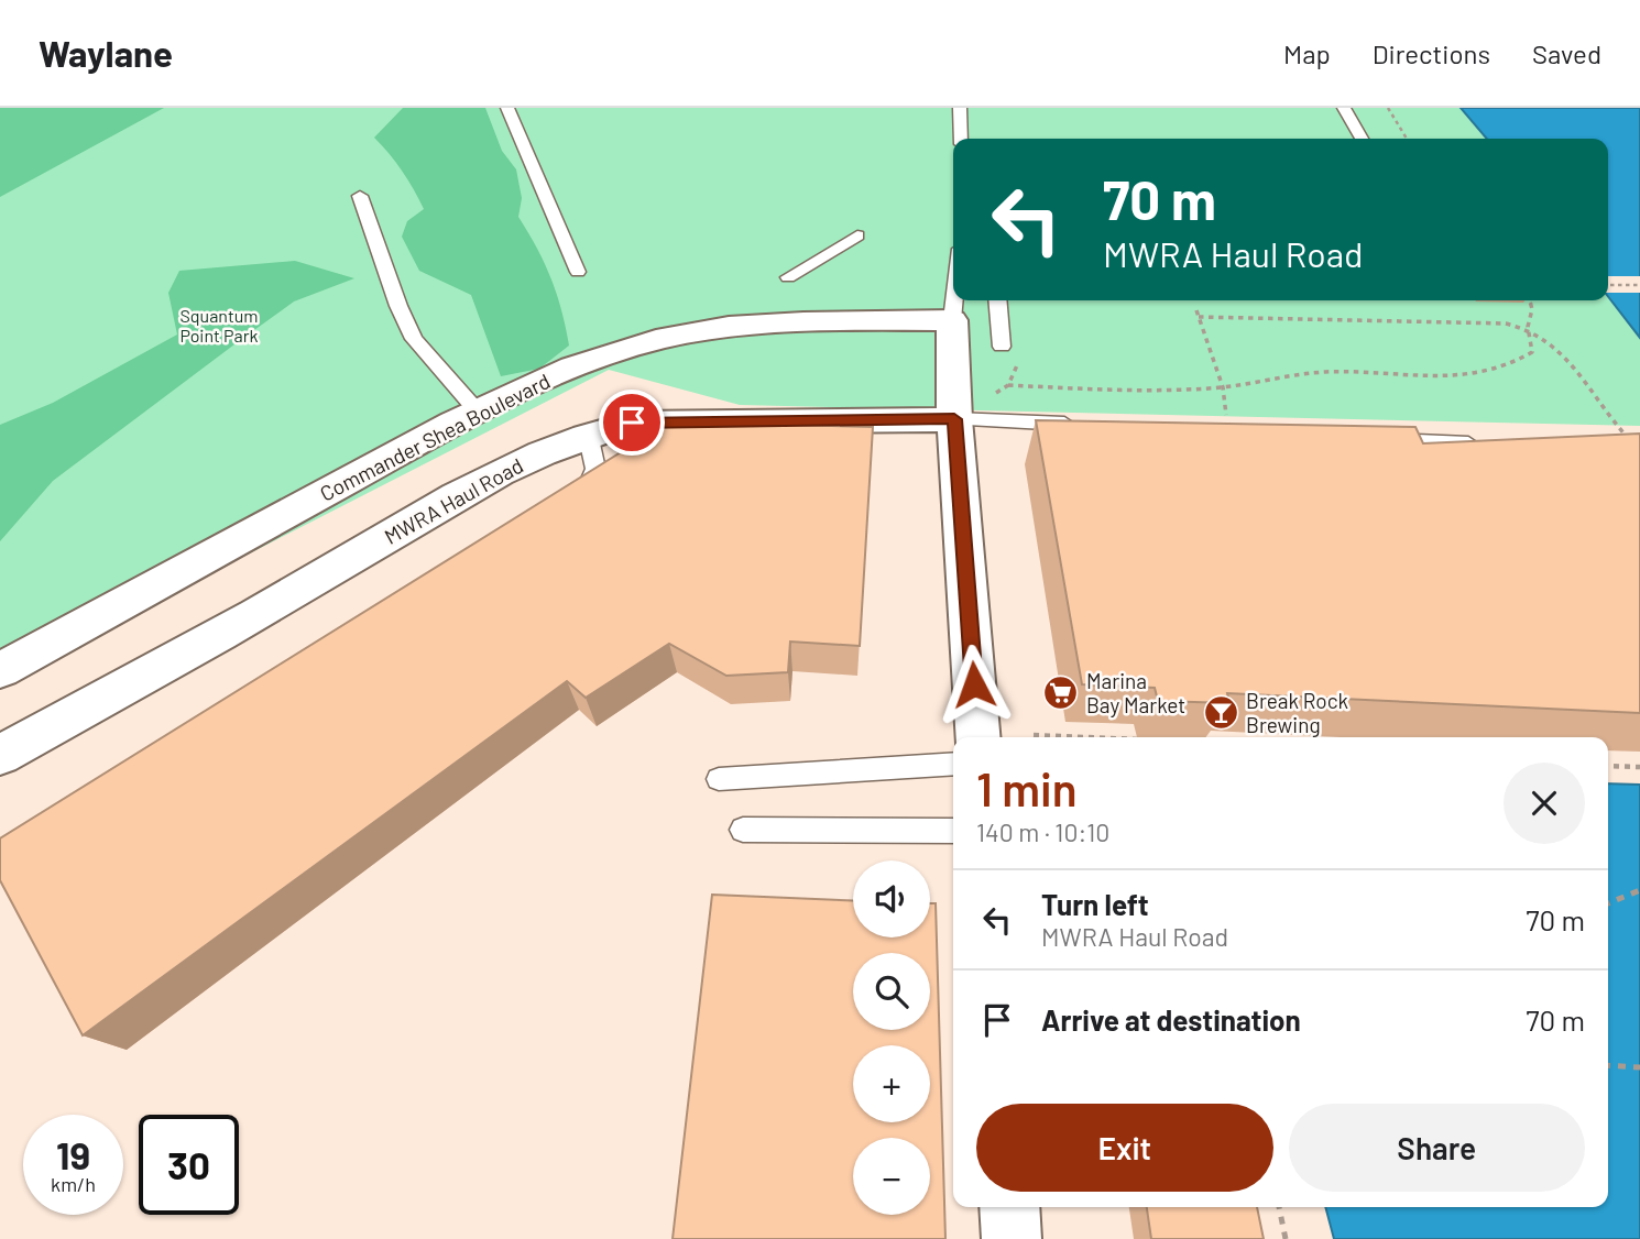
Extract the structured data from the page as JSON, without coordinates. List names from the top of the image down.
{
  "streets": {
    "street": ["Commander Shea Boulevard", "MWRA Haul Road"]
  },
  "parks": ["Squantum Point Park"],
  "places": {
    "supermarket": ["Marina Bay Market"],
    "bar": ["Break Rock Brewing"]
  },
  "page": {
    "header": "Waylane",
    "nav": ["Map", "Directions", "Saved"],
    "turn": ["70 m", "MWRA Haul Road"],
    "heading": ["1 min", "140 m · 10:10"],
    "map_buttons": ["+", "−"],
    "list": [
      {
        "name": "Turn left",
        "note": "MWRA Haul Road",
        "value": "70 m"
      },
      {
        "name": "Arrive at destination",
        "value": "70 m"
      }
    ],
    "buttons": ["Exit", "Share"],
    "speed": "19 km/h",
    "limit": "30"
  }
}
